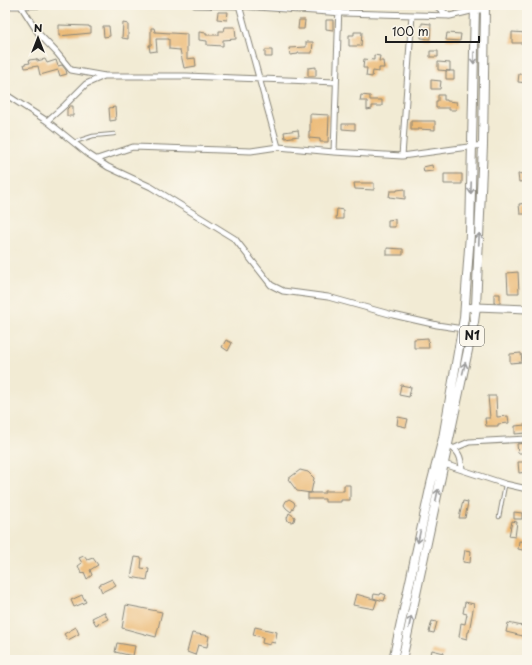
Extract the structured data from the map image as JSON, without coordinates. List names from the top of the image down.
{
  "streets": {
    "main road": ["N1"]
  },
  "scale_bar": "100 m",
  "north": "top"
}
